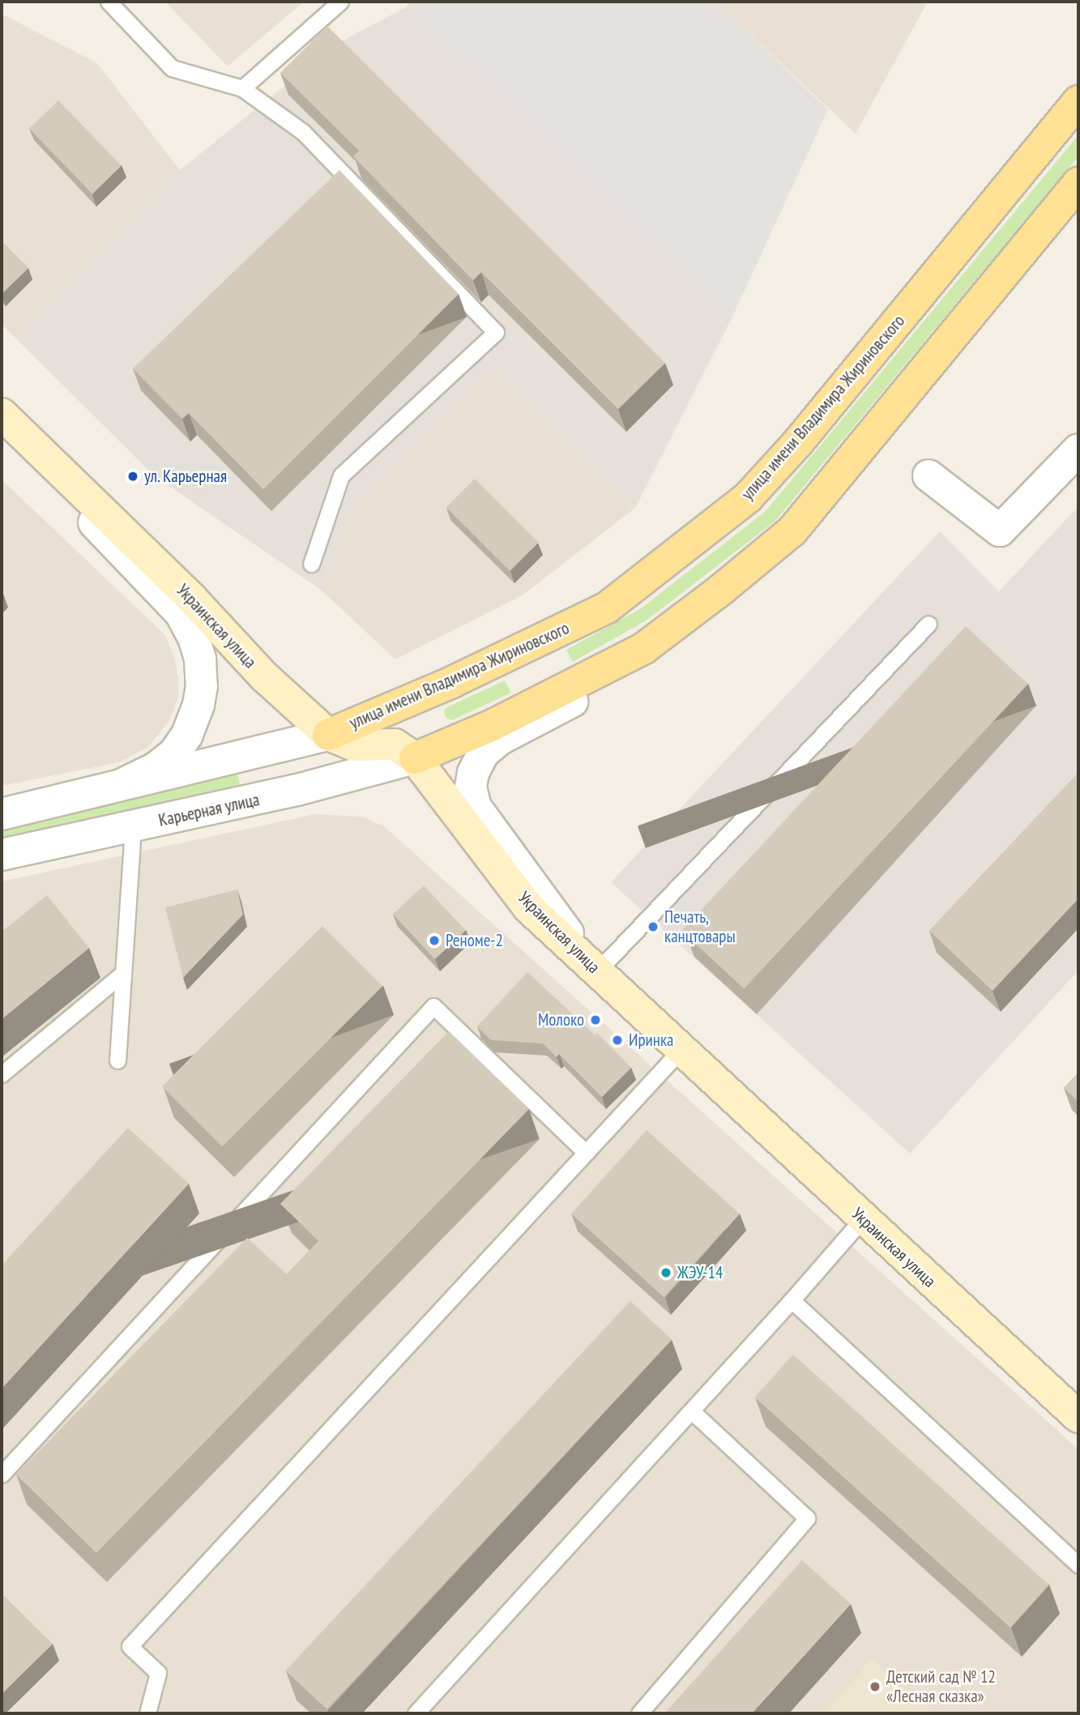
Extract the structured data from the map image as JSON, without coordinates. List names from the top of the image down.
{
  "streets": {
    "main road": ["улица имени Владимира Жириновского", "Украинская улица"],
    "street": ["Карьерная улица"]
  },
  "crossings": [
    ["улица имени Владимира Жириновского", "Украинская улица"],
    ["Украинская улица", "Карьерная улица"]
  ],
  "places": [
    "ул. Карьерная",
    "Печать, канцтовары",
    "Реноме-2",
    "Молоко",
    "Иринка",
    "ЖЭУ-14",
    "Детский сад № 12 «Лесная сказка»"
  ]
}
